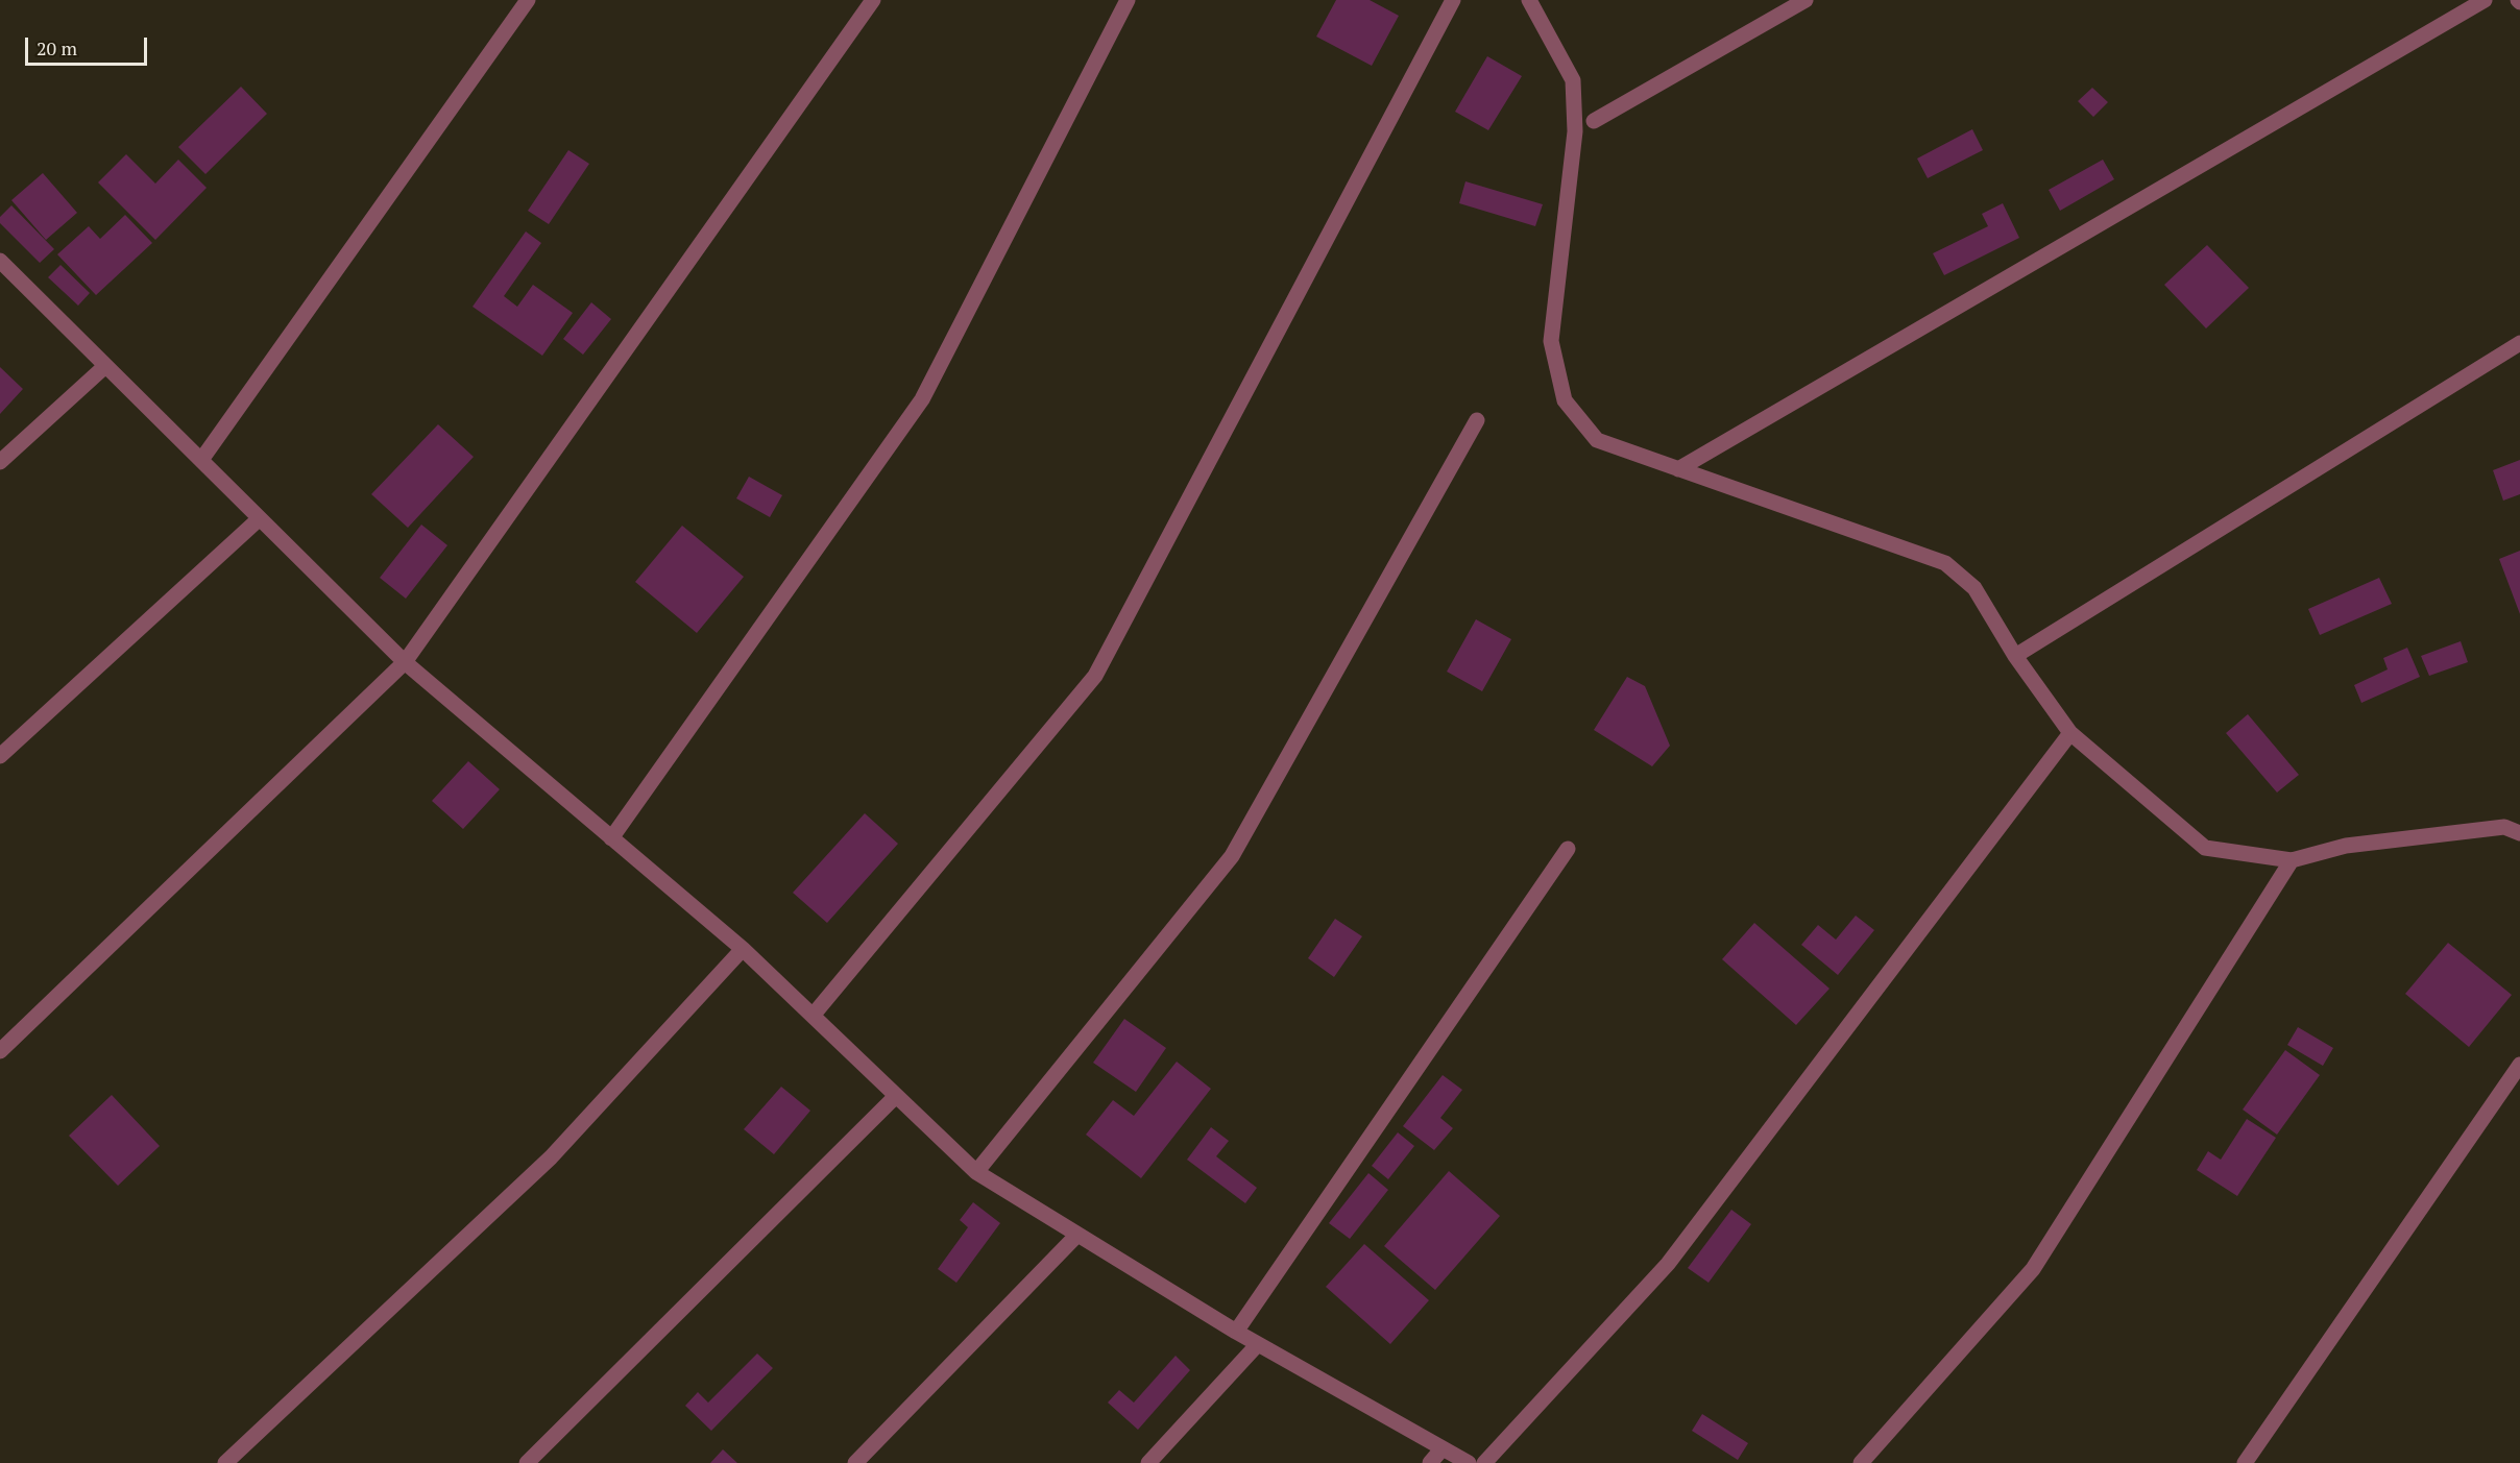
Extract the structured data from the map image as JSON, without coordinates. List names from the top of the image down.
{
  "scale_bar": "20 m"
}
